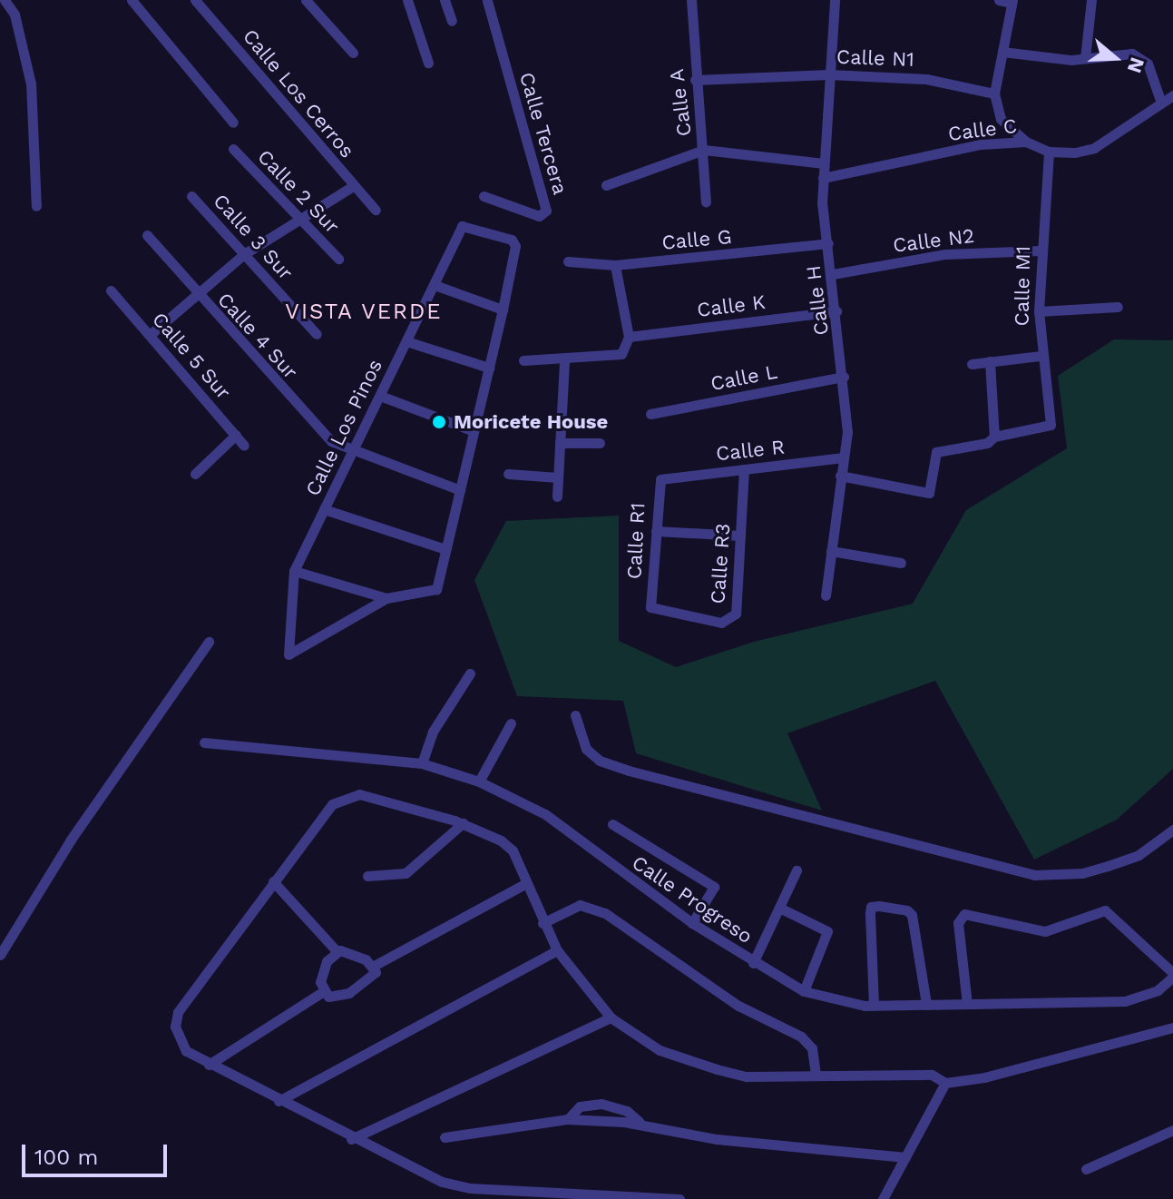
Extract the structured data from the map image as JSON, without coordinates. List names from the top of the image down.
{
  "streets": {
    "street": [
      "Calle N1",
      "Calle Los Cerros",
      "Calle A",
      "Calle C",
      "Calle Tercera",
      "Calle 2 Sur",
      "Calle 3 Sur",
      "Calle G",
      "Calle N2",
      "Calle M1",
      "Calle H",
      "Calle K",
      "Calle 4 Sur",
      "Calle 5 Sur",
      "Calle L",
      "Calle Los Pinos",
      "Calle R",
      "Calle R1",
      "Calle R3",
      "Calle Progreso"
    ]
  },
  "crossings": [
    ["Calle N1", "Calle A"],
    ["Calle N1", "Calle H"],
    ["Calle C", "Calle M1"],
    ["Calle C", "Calle H"],
    ["Calle G", "Calle H"],
    ["Calle N2", "Calle M1"],
    ["Calle N2", "Calle H"],
    ["Calle H", "Calle K"],
    ["Calle H", "Calle L"],
    ["Calle H", "Calle R"],
    ["Calle 4 Sur", "Calle Los Pinos"],
    ["Calle R", "Calle R1"],
    ["Calle R", "Calle R3"],
    ["Calle R1", "Calle R3"]
  ],
  "districts": ["VISTA VERDE"],
  "places": ["Moricete House"],
  "scale_bar": "100 m",
  "north": "right"
}
